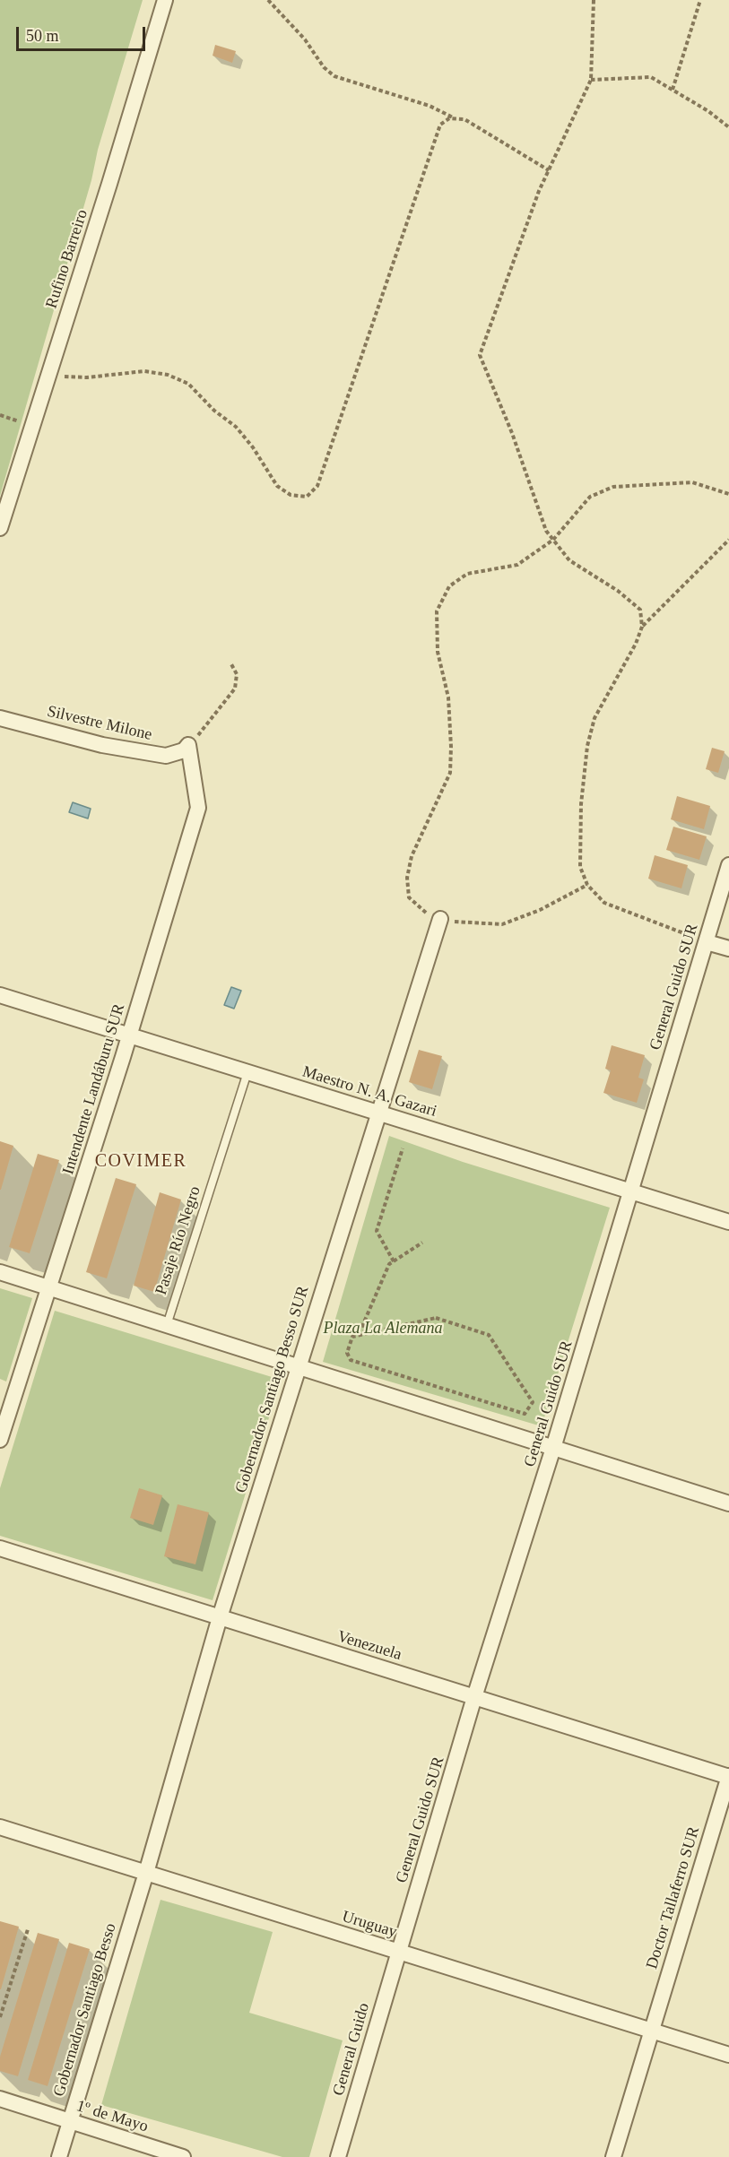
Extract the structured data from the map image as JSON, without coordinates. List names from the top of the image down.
{
  "streets": {
    "street": [
      "Rufino Barreiro",
      "Silvestre Milone",
      "General Guido SUR",
      "Intendente Landáburu SUR",
      "Maestro N. A. Gazari",
      "Gobernador Santiago Besso SUR",
      "Venezuela",
      "Doctor Tallaferro SUR",
      "Uruguay",
      "Gobernador Santiago Besso",
      "General Guido",
      "1º de Mayo"
    ],
    "lane": ["Pasaje Río Negro"]
  },
  "crossings": [
    ["Silvestre Milone", "Intendente Landáburu SUR"],
    ["General Guido SUR", "Maestro N. A. Gazari"],
    ["General Guido SUR", "Venezuela"],
    ["General Guido SUR", "Uruguay"],
    ["General Guido SUR", "General Guido"],
    ["Intendente Landáburu SUR", "Maestro N. A. Gazari"],
    ["Maestro N. A. Gazari", "Pasaje Río Negro"],
    ["Maestro N. A. Gazari", "Gobernador Santiago Besso SUR"],
    ["Gobernador Santiago Besso SUR", "Venezuela"],
    ["Gobernador Santiago Besso SUR", "Uruguay"],
    ["Gobernador Santiago Besso SUR", "Gobernador Santiago Besso"],
    ["Venezuela", "Doctor Tallaferro SUR"],
    ["Doctor Tallaferro SUR", "Uruguay"],
    ["Uruguay", "Gobernador Santiago Besso"],
    ["Uruguay", "General Guido"],
    ["Gobernador Santiago Besso", "1º de Mayo"]
  ],
  "districts": ["COVIMER"],
  "parks": ["Plaza La Alemana"],
  "scale_bar": "50 m"
}
